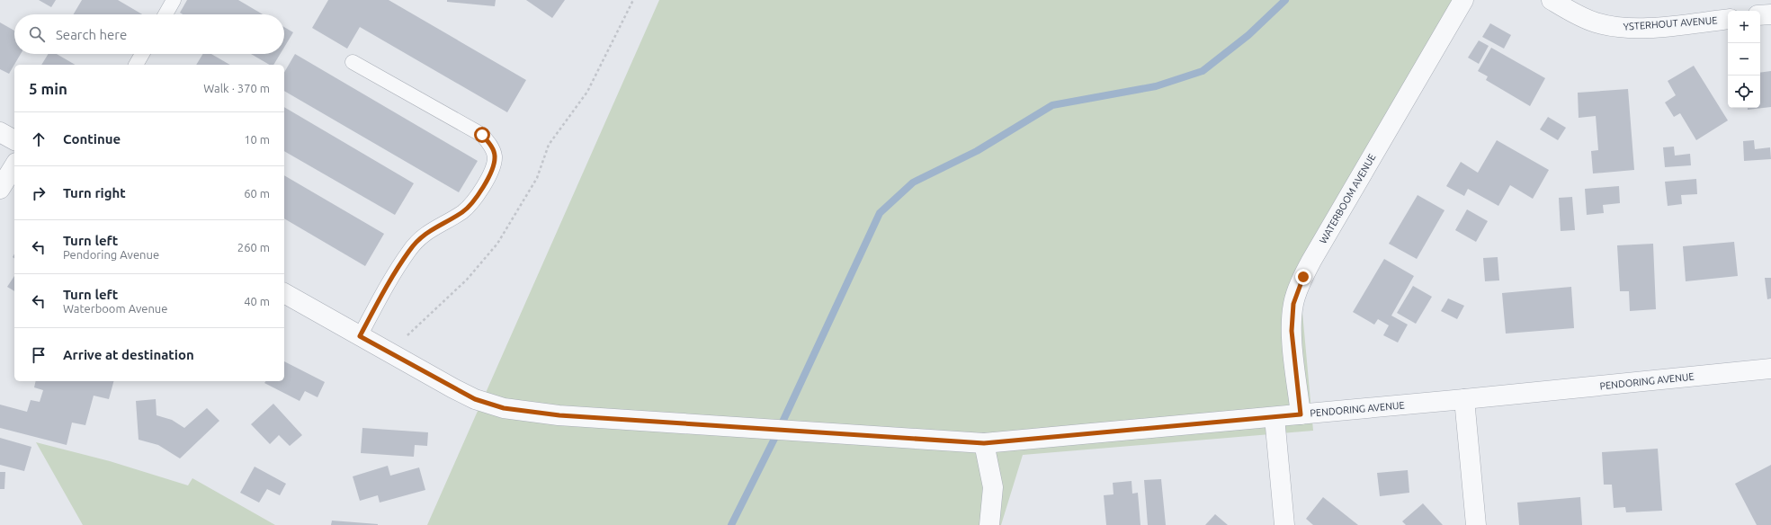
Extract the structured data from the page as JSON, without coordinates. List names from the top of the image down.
{
  "streets": {
    "street": ["YSTERHOUT AVENUE", "WATERBOOM AVENUE", "PENDORING AVENUE"]
  },
  "crossings": [
    ["WATERBOOM AVENUE", "PENDORING AVENUE"]
  ],
  "page": {
    "map_buttons": ["+", "−"],
    "search": "Search here",
    "heading": ["5 min", "Walk · 370 m"],
    "list": [
      ["Continue", "10 m"],
      ["Turn right", "60 m"],
      ["Turn left", "Pendoring Avenue", "260 m"],
      ["Turn left", "Waterboom Avenue", "40 m"],
      "Arrive at destination"
    ]
  }
}
